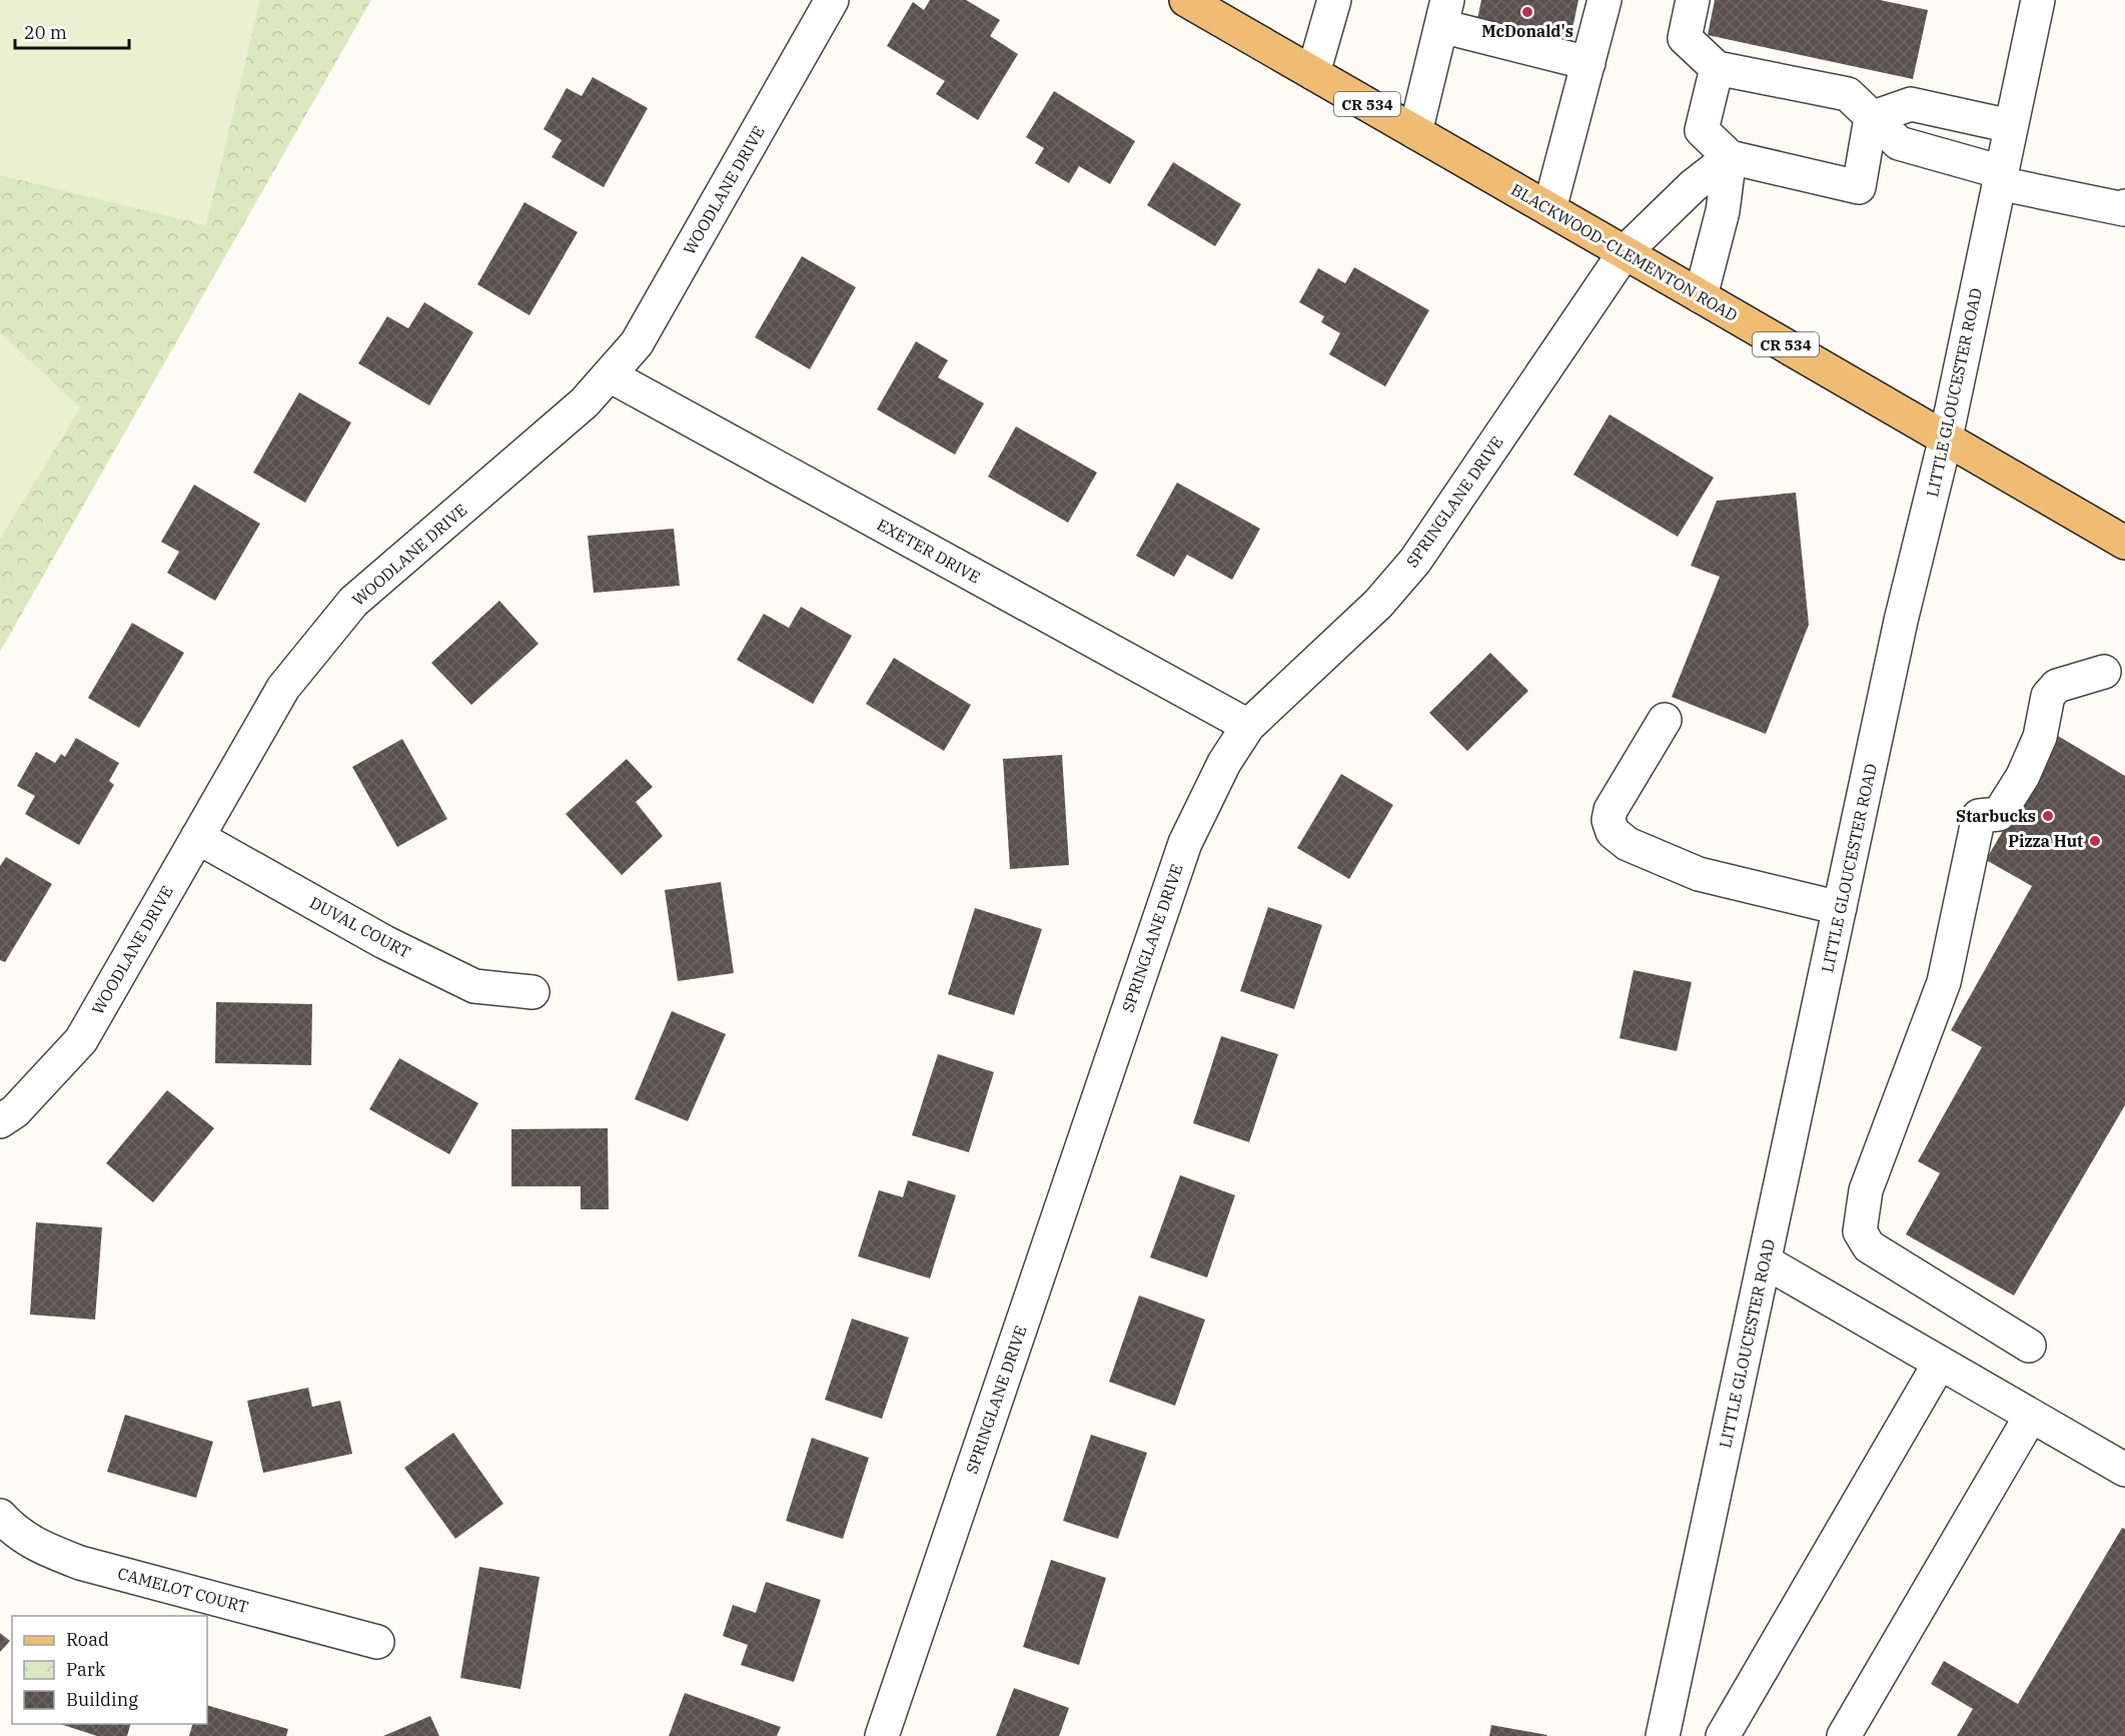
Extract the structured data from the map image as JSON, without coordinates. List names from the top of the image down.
{
  "streets": {
    "main road": ["CR 534", "BLACKWOOD-CLEMENTON ROAD"],
    "street": [
      "WOODLANE DRIVE",
      "LITTLE GLOUCESTER ROAD",
      "SPRINGLANE DRIVE",
      "EXETER DRIVE",
      "DUVAL COURT",
      "CAMELOT COURT"
    ]
  },
  "crossings": [
    ["WOODLANE DRIVE", "EXETER DRIVE"],
    ["WOODLANE DRIVE", "DUVAL COURT"],
    ["BLACKWOOD-CLEMENTON ROAD", "LITTLE GLOUCESTER ROAD"],
    ["BLACKWOOD-CLEMENTON ROAD", "SPRINGLANE DRIVE"],
    ["SPRINGLANE DRIVE", "EXETER DRIVE"]
  ],
  "places": ["McDonald's", "Starbucks", "Pizza Hut"],
  "legend": ["Road", "Park", "Building"],
  "scale_bar": "20 m"
}
